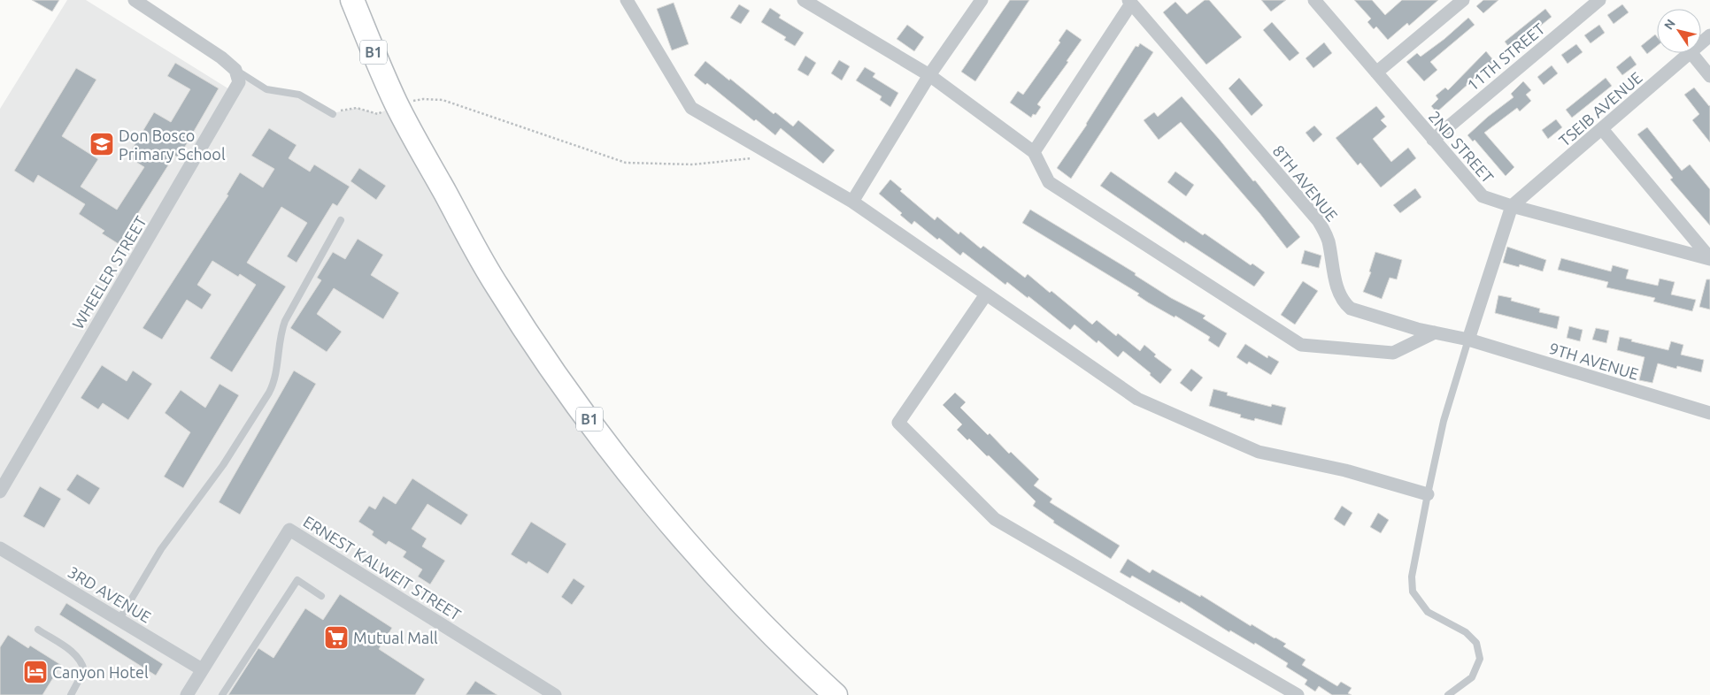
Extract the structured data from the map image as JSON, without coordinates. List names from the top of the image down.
{
  "streets": {
    "highway": ["B1"],
    "street": [
      "11TH STREET",
      "TSEIB AVENUE",
      "2ND STREET",
      "8TH AVENUE",
      "WHEELER STREET",
      "9TH AVENUE",
      "ERNEST KALWEIT STREET",
      "3RD AVENUE"
    ]
  },
  "crossings": [
    ["11TH STREET", "2ND STREET"],
    ["TSEIB AVENUE", "2ND STREET"],
    ["8TH AVENUE", "9TH AVENUE"],
    ["ERNEST KALWEIT STREET", "3RD AVENUE"]
  ],
  "places": {
    "school or university": ["Don Bosco Primary School"],
    "supermarket": ["Mutual Mall"],
    "hotel": ["Canyon Hotel"]
  },
  "north": "top left"
}
